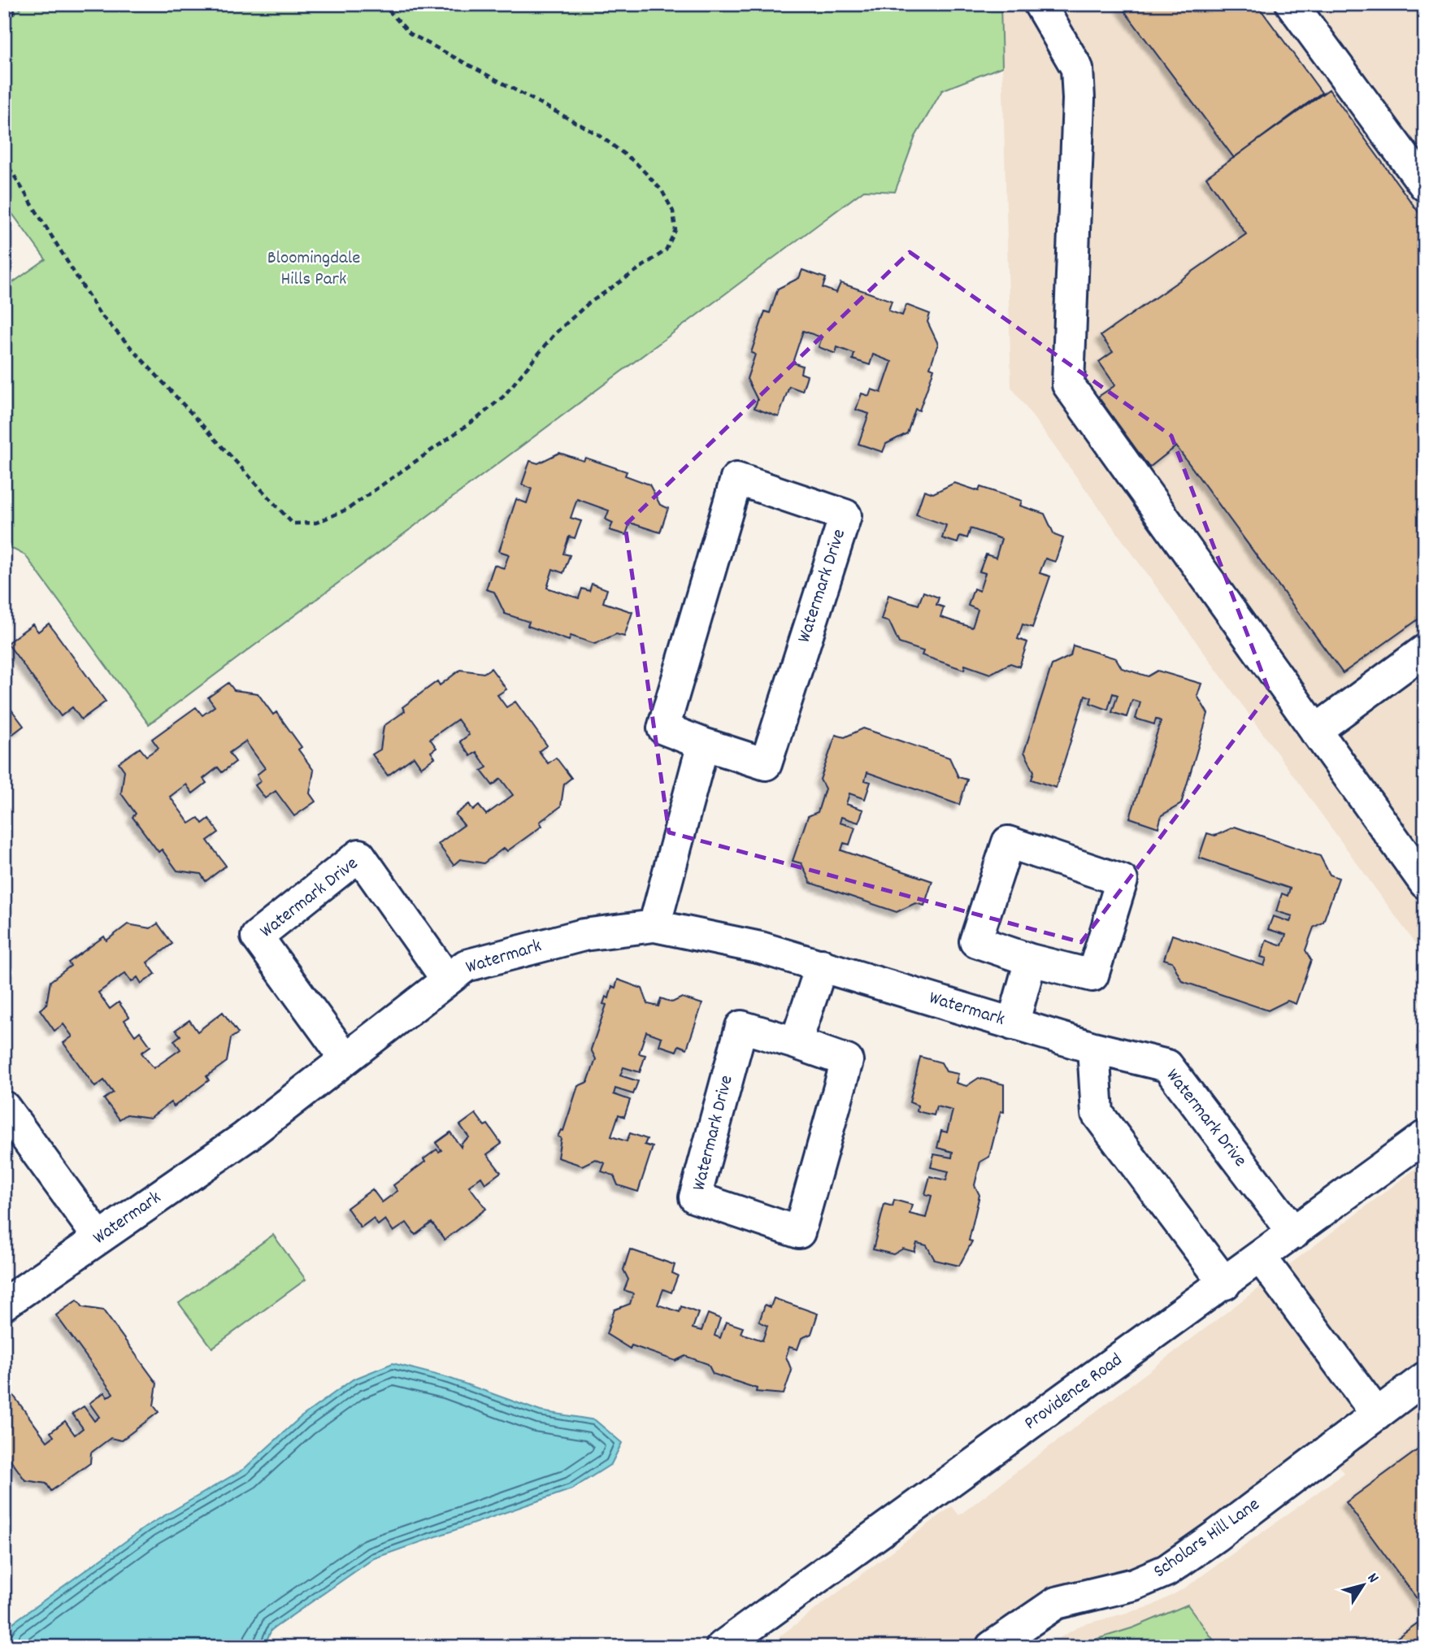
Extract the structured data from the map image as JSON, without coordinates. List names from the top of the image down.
{
  "streets": {
    "street": [
      "Watermark Drive",
      "Watermark",
      "Providence Road",
      "Scholars Hill Lane"
    ]
  },
  "crossings": [
    ["Watermark Drive", "Watermark"],
    ["Watermark Drive", "Providence Road"]
  ],
  "parks": ["Bloomingdale Hills Park"],
  "north": "top right"
}
